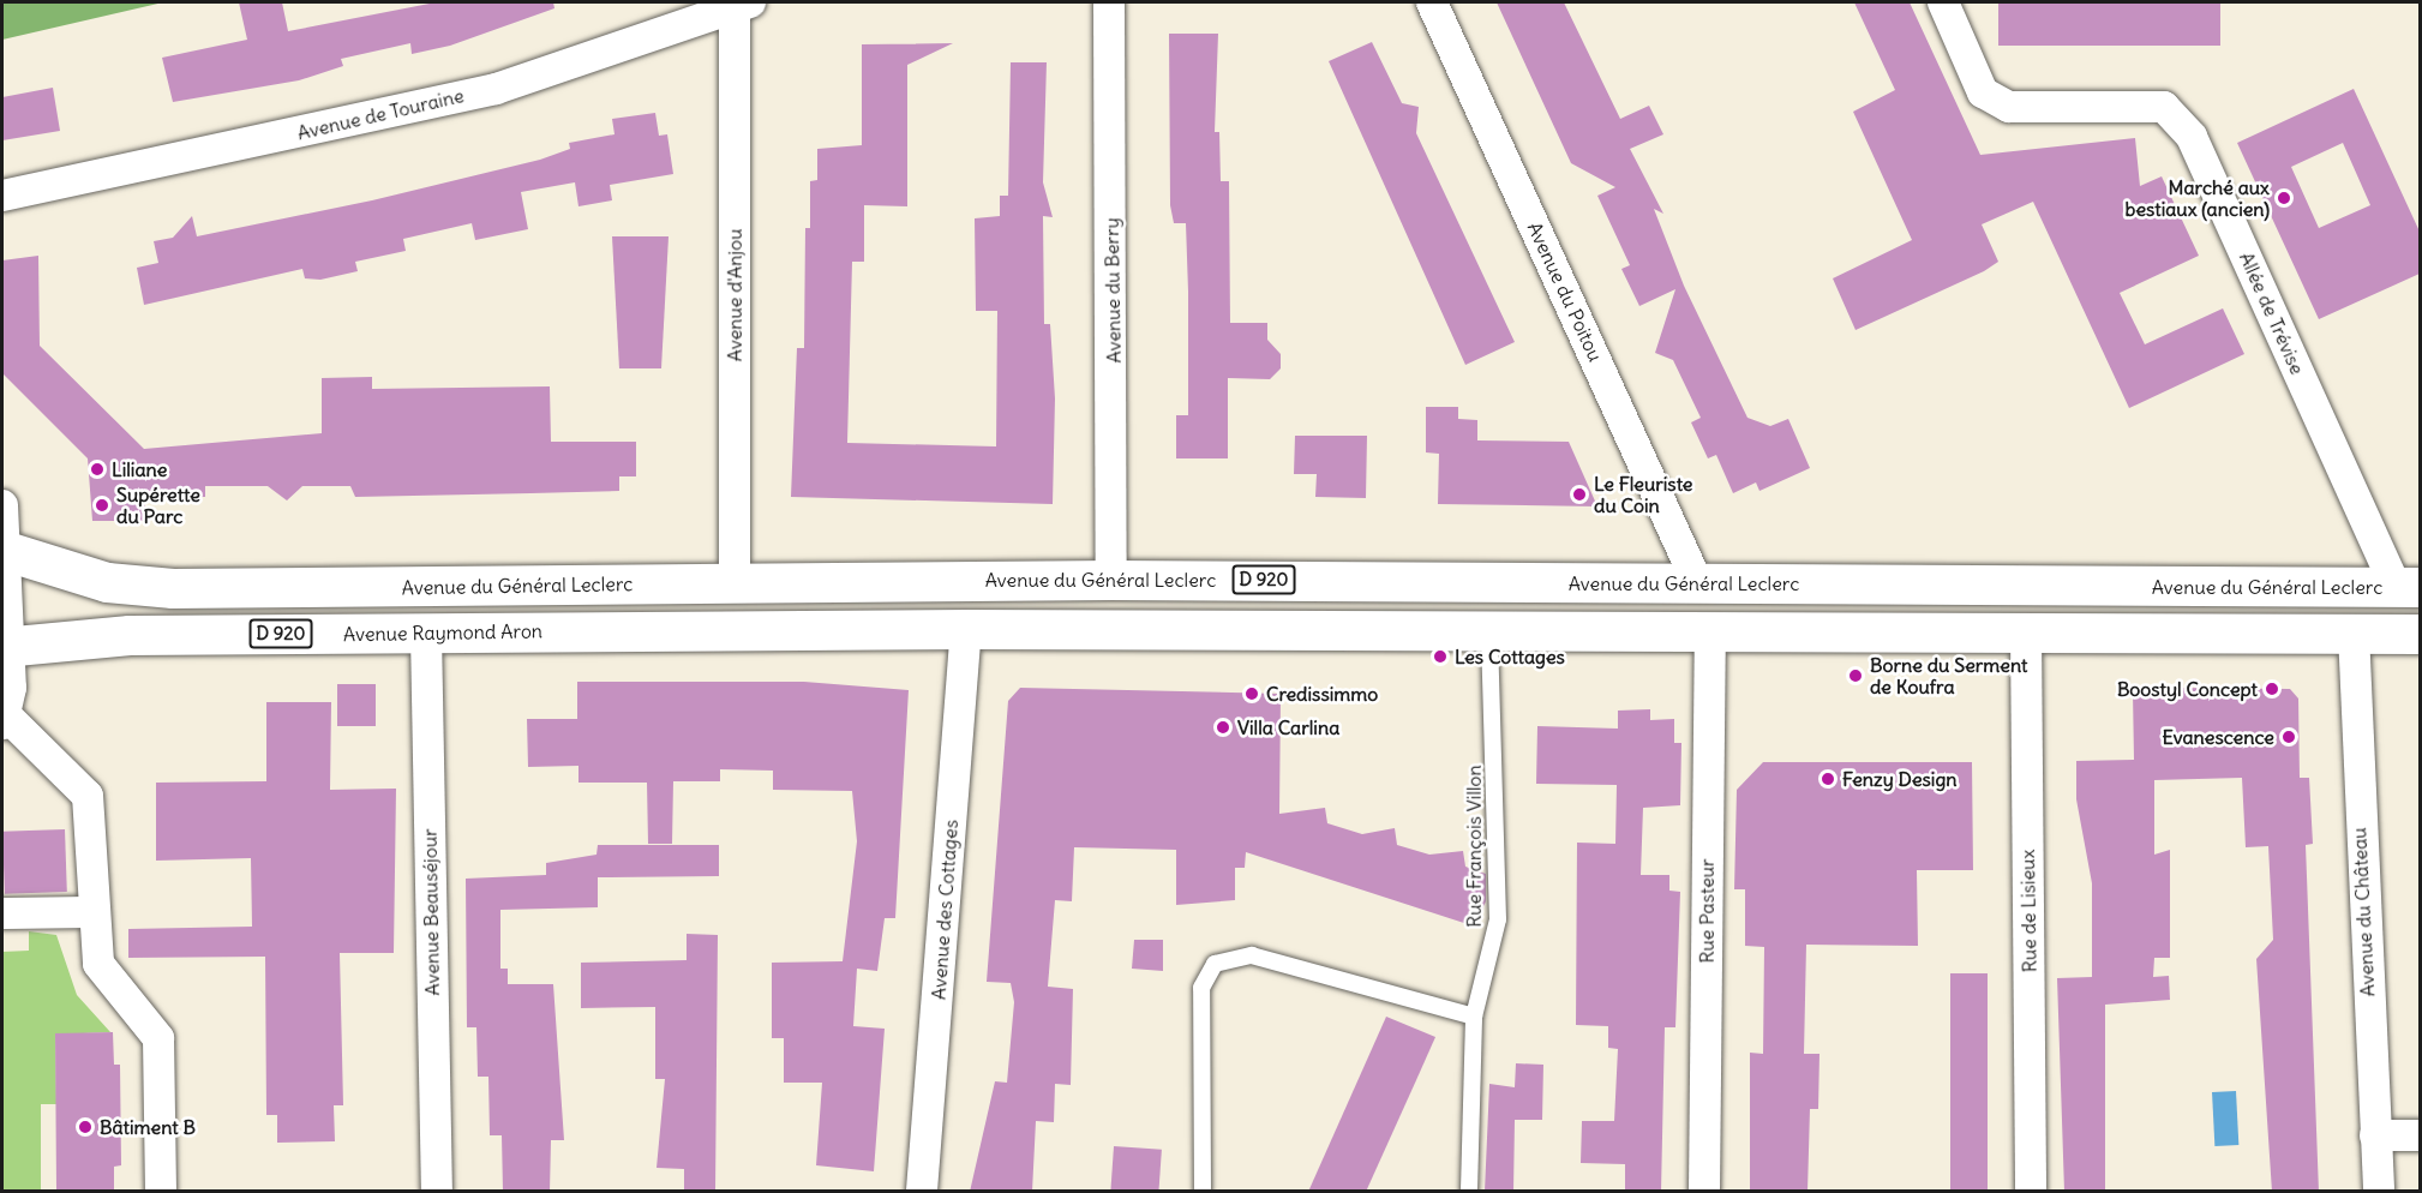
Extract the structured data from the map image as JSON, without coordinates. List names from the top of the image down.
{
  "streets": {
    "main road": ["Avenue du Général Leclerc", "D 920", "Avenue Raymond Aron"],
    "street": [
      "Avenue de Touraine",
      "Avenue du Berry",
      "Avenue du Poitou",
      "Avenue d'Anjou",
      "Allée de Trévise",
      "Avenue des Cottages",
      "Rue Pasteur",
      "Rue de Lisieux",
      "Avenue Beauséjour",
      "Avenue du Château"
    ],
    "lane": ["Rue François Villon"]
  },
  "crossings": [
    ["Avenue de Touraine", "Avenue d'Anjou"],
    ["Avenue du Berry", "Avenue du Général Leclerc"],
    ["Avenue du Poitou", "Avenue du Général Leclerc"],
    ["Avenue d'Anjou", "Avenue du Général Leclerc"],
    ["Allée de Trévise", "Avenue du Général Leclerc"],
    ["D 920", "Avenue Raymond Aron"],
    ["D 920", "Rue François Villon"],
    ["D 920", "Avenue des Cottages"],
    ["D 920", "Rue Pasteur"],
    ["D 920", "Rue de Lisieux"],
    ["D 920", "Avenue du Château"],
    ["Avenue Raymond Aron", "Avenue des Cottages"],
    ["Avenue Raymond Aron", "Avenue Beauséjour"]
  ],
  "places": [
    "Marché aux bestiaux (ancien)",
    "Liliane",
    "Le Fleuriste du Coin",
    "Supérette du Parc",
    "Les Cottages",
    "Borne du Serment de Koufra",
    "Boostyl Concept",
    "Credissimmo",
    "Villa Carlina",
    "Evanescence",
    "Fenzy Design",
    "Bâtiment B"
  ]
}
